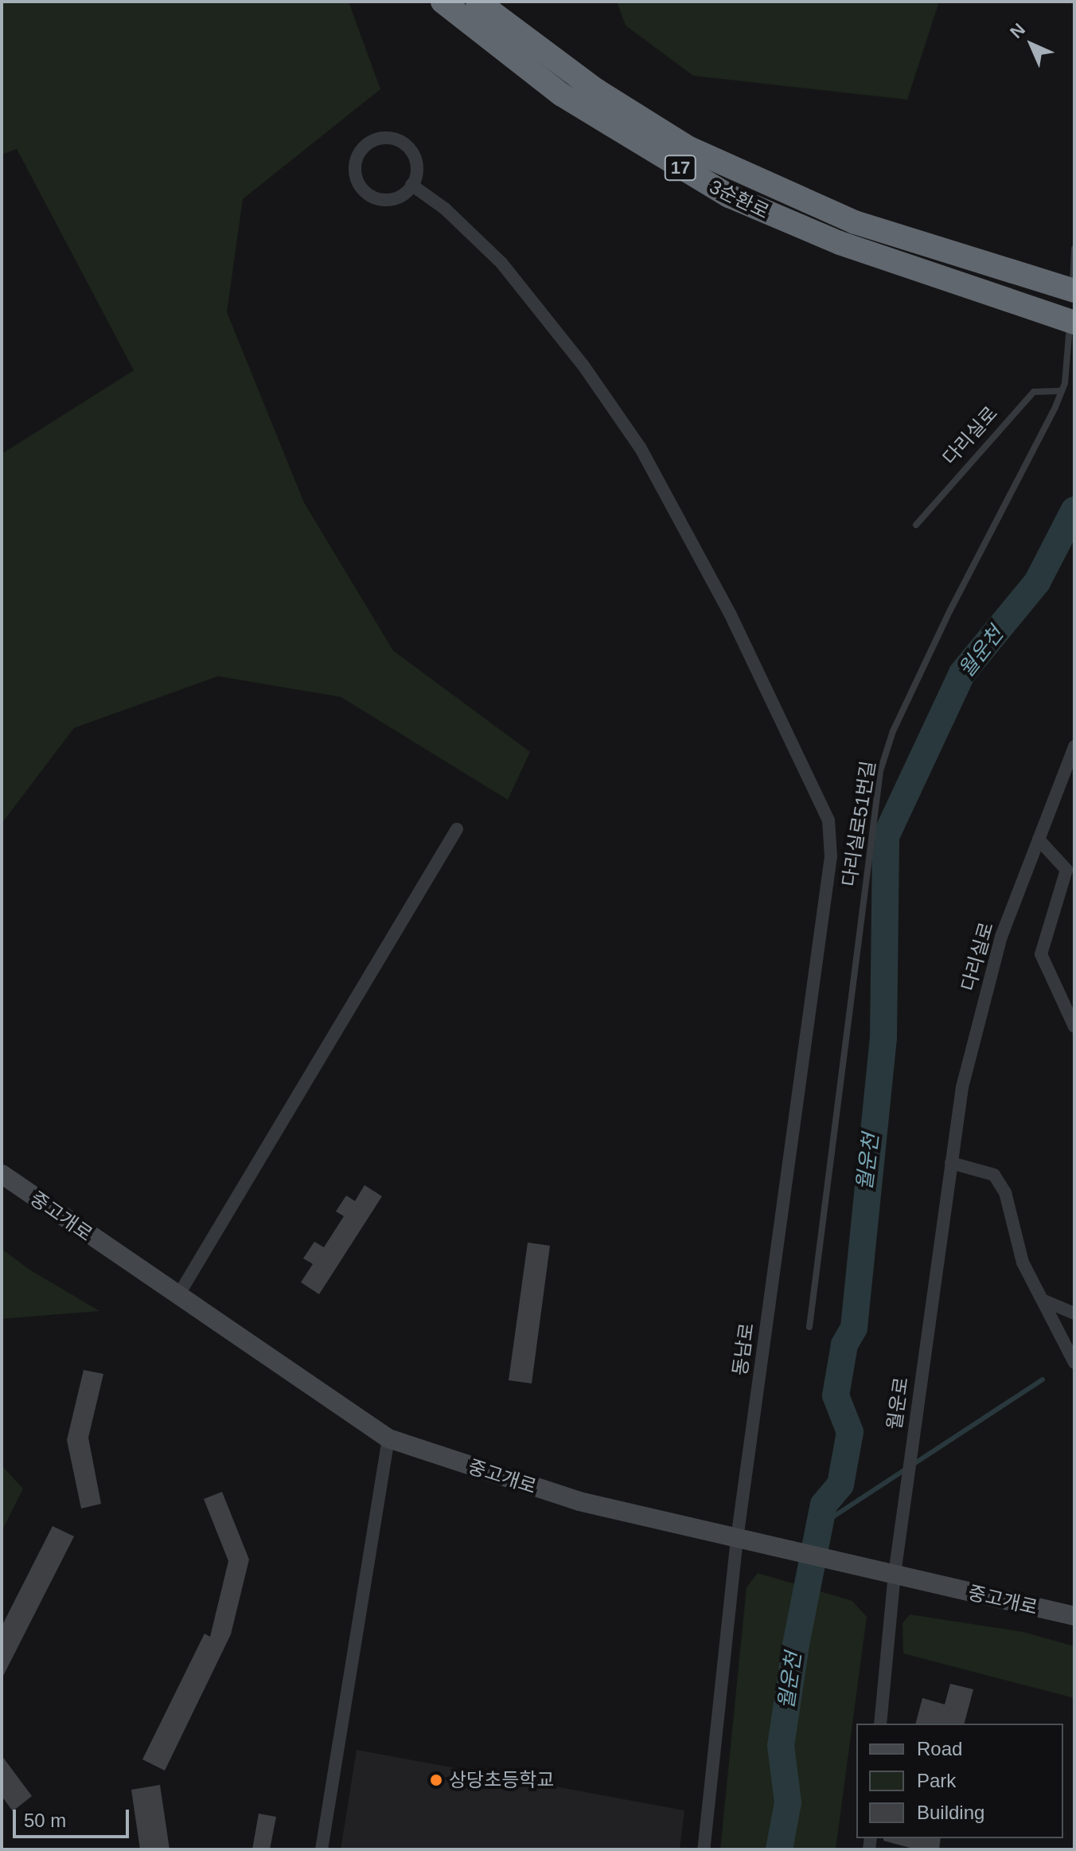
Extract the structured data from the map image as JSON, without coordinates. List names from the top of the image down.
{
  "streets": {
    "highway": ["17", "3순환로"],
    "street": [
      "다리실로",
      "중고개로",
      "동남로",
      "월운로"
    ],
    "lane": ["다리실로51번길"]
  },
  "crossings": [
    ["3순환로", "다리실로51번길"],
    ["다리실로", "다리실로51번길"],
    ["다리실로", "월운로"],
    ["중고개로", "동남로"],
    ["중고개로", "월운로"]
  ],
  "water": ["월운천"],
  "places": ["상당초등학교"],
  "legend": ["Road", "Park", "Building"],
  "scale_bar": "50 m",
  "north": "top left"
}
